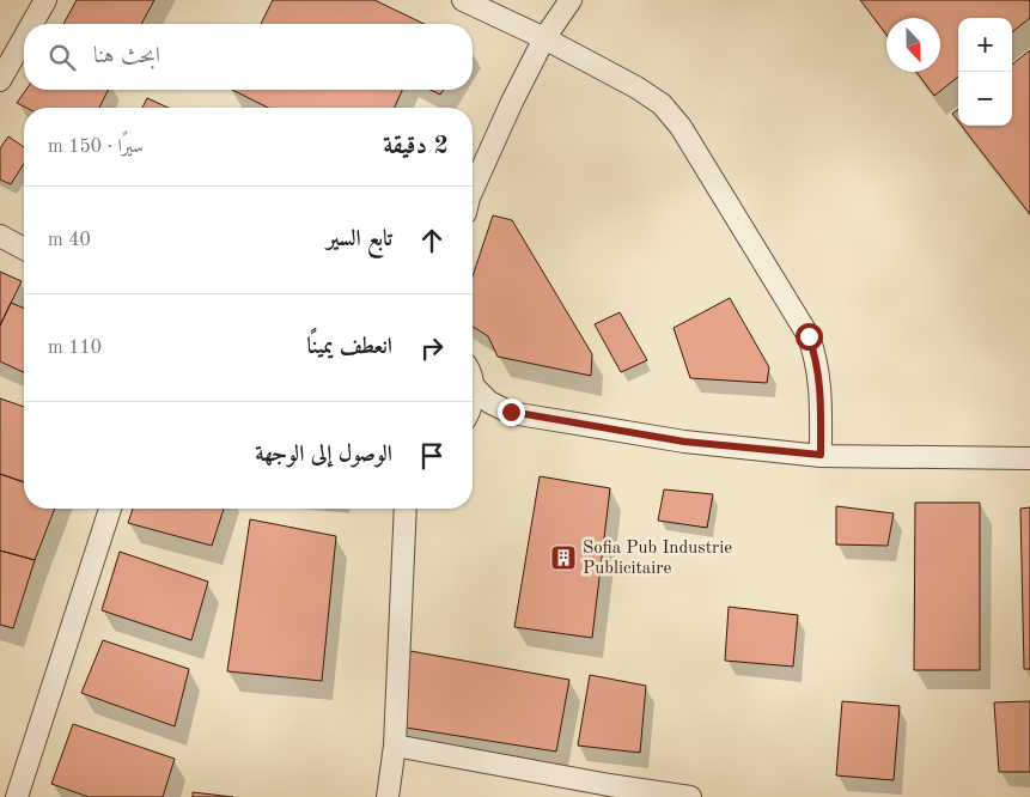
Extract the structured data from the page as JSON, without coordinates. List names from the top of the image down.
{
  "places": {
    "building": ["Sofia Pub Industrie Publicitaire"]
  },
  "north": "bottom",
  "page": {
    "map_buttons": ["+", "−"],
    "search": "ابحث هنا",
    "heading": ["2 دقيقة", "سيرًا · 150 m"],
    "list": [
      ["تابع السير", "40 m"],
      ["انعطف يمينًا", "110 m"],
      "الوصول إلى الوجهة"
    ]
  }
}
